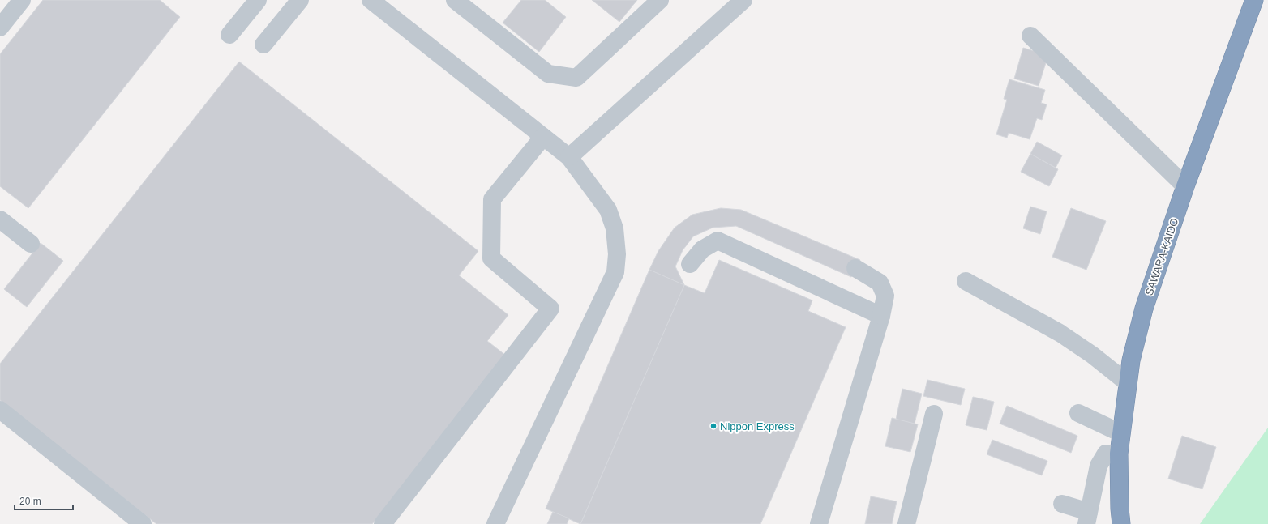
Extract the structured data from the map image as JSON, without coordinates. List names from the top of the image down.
{
  "streets": {
    "highway": ["SAWARA-KAIDO"]
  },
  "places": ["Nippon Express"],
  "scale_bar": "20 m"
}
